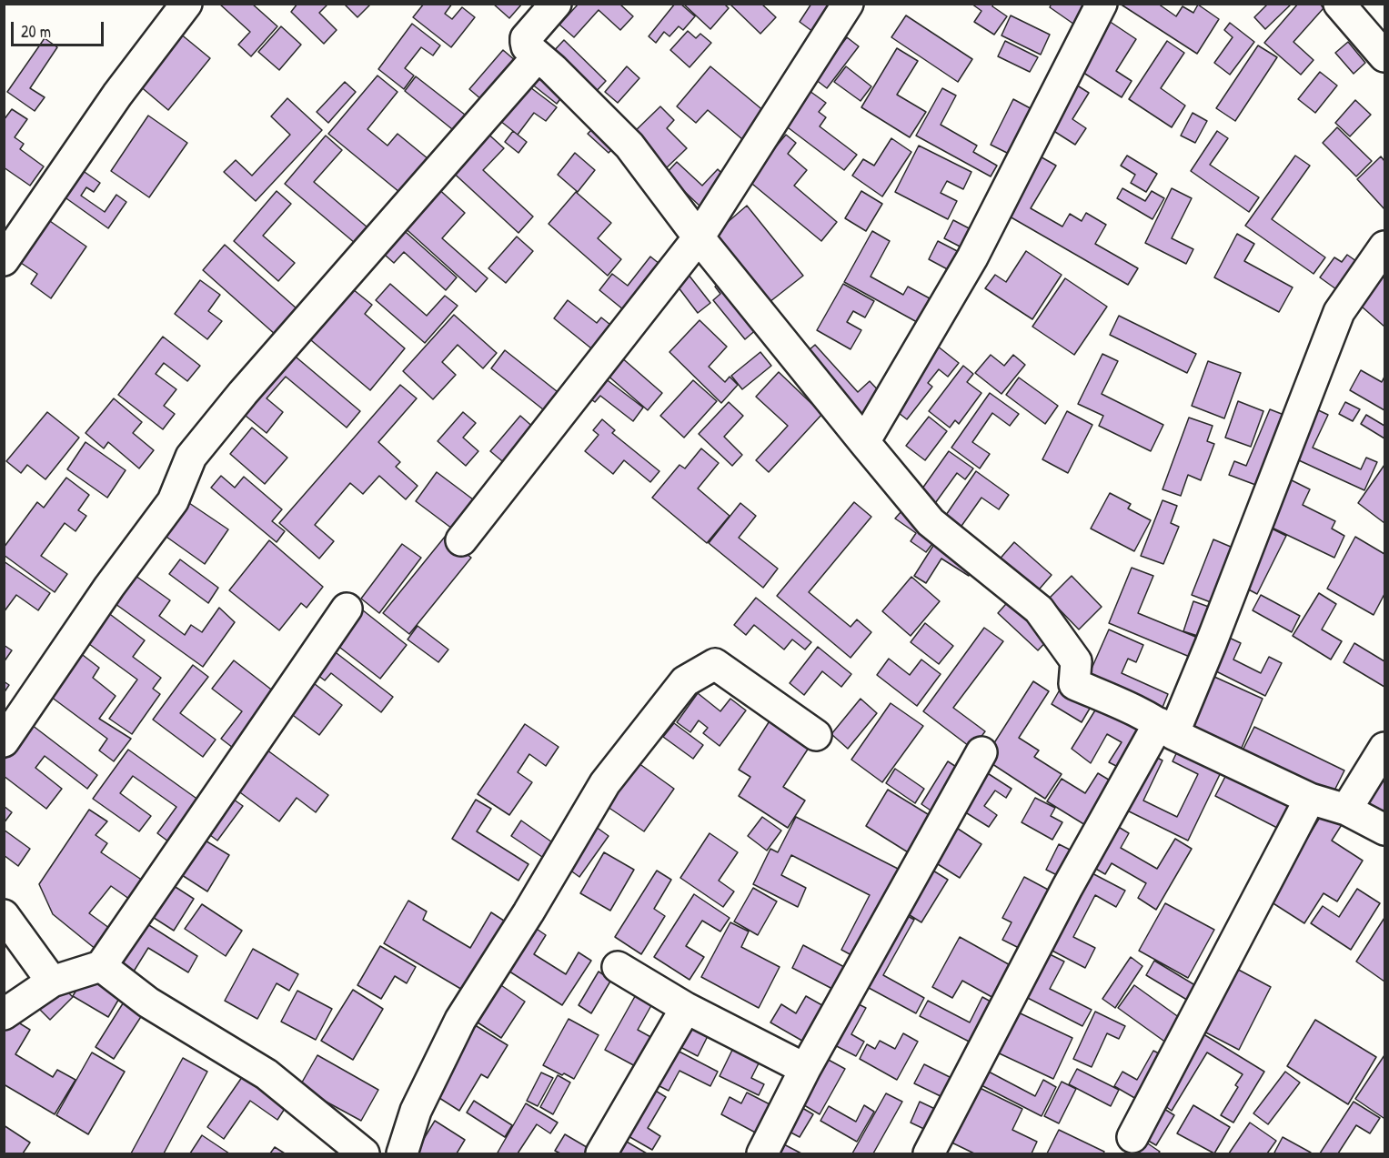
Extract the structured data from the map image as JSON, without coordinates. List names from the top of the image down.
{
  "scale_bar": "20 m"
}
